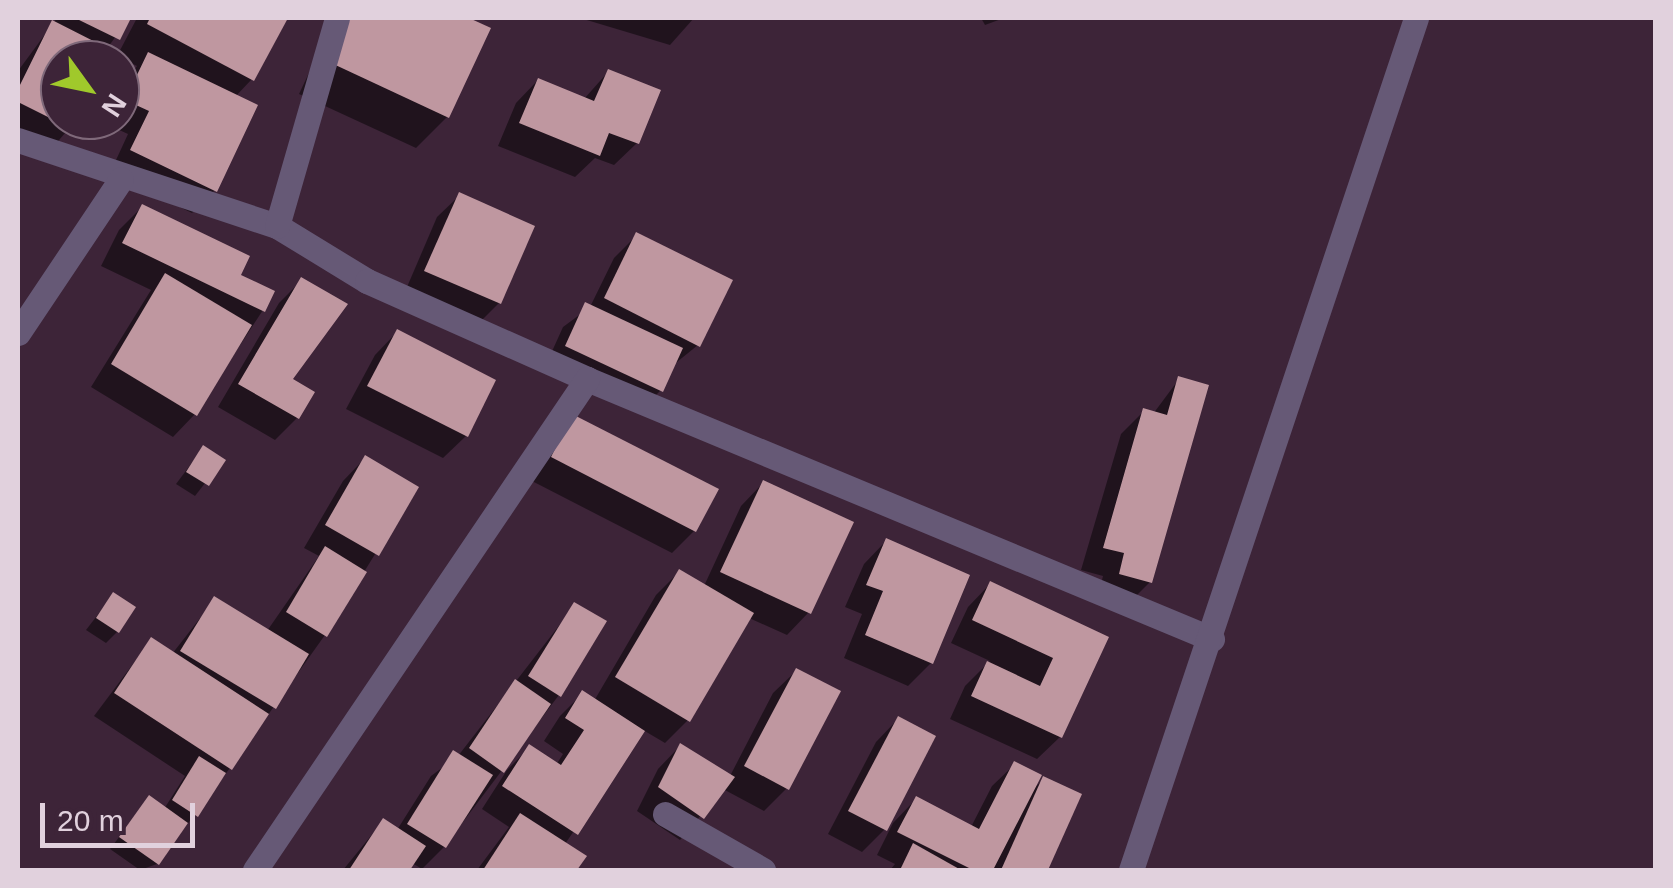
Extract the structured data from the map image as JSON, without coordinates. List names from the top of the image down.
{
  "scale_bar": "20 m",
  "north": "bottom right"
}
